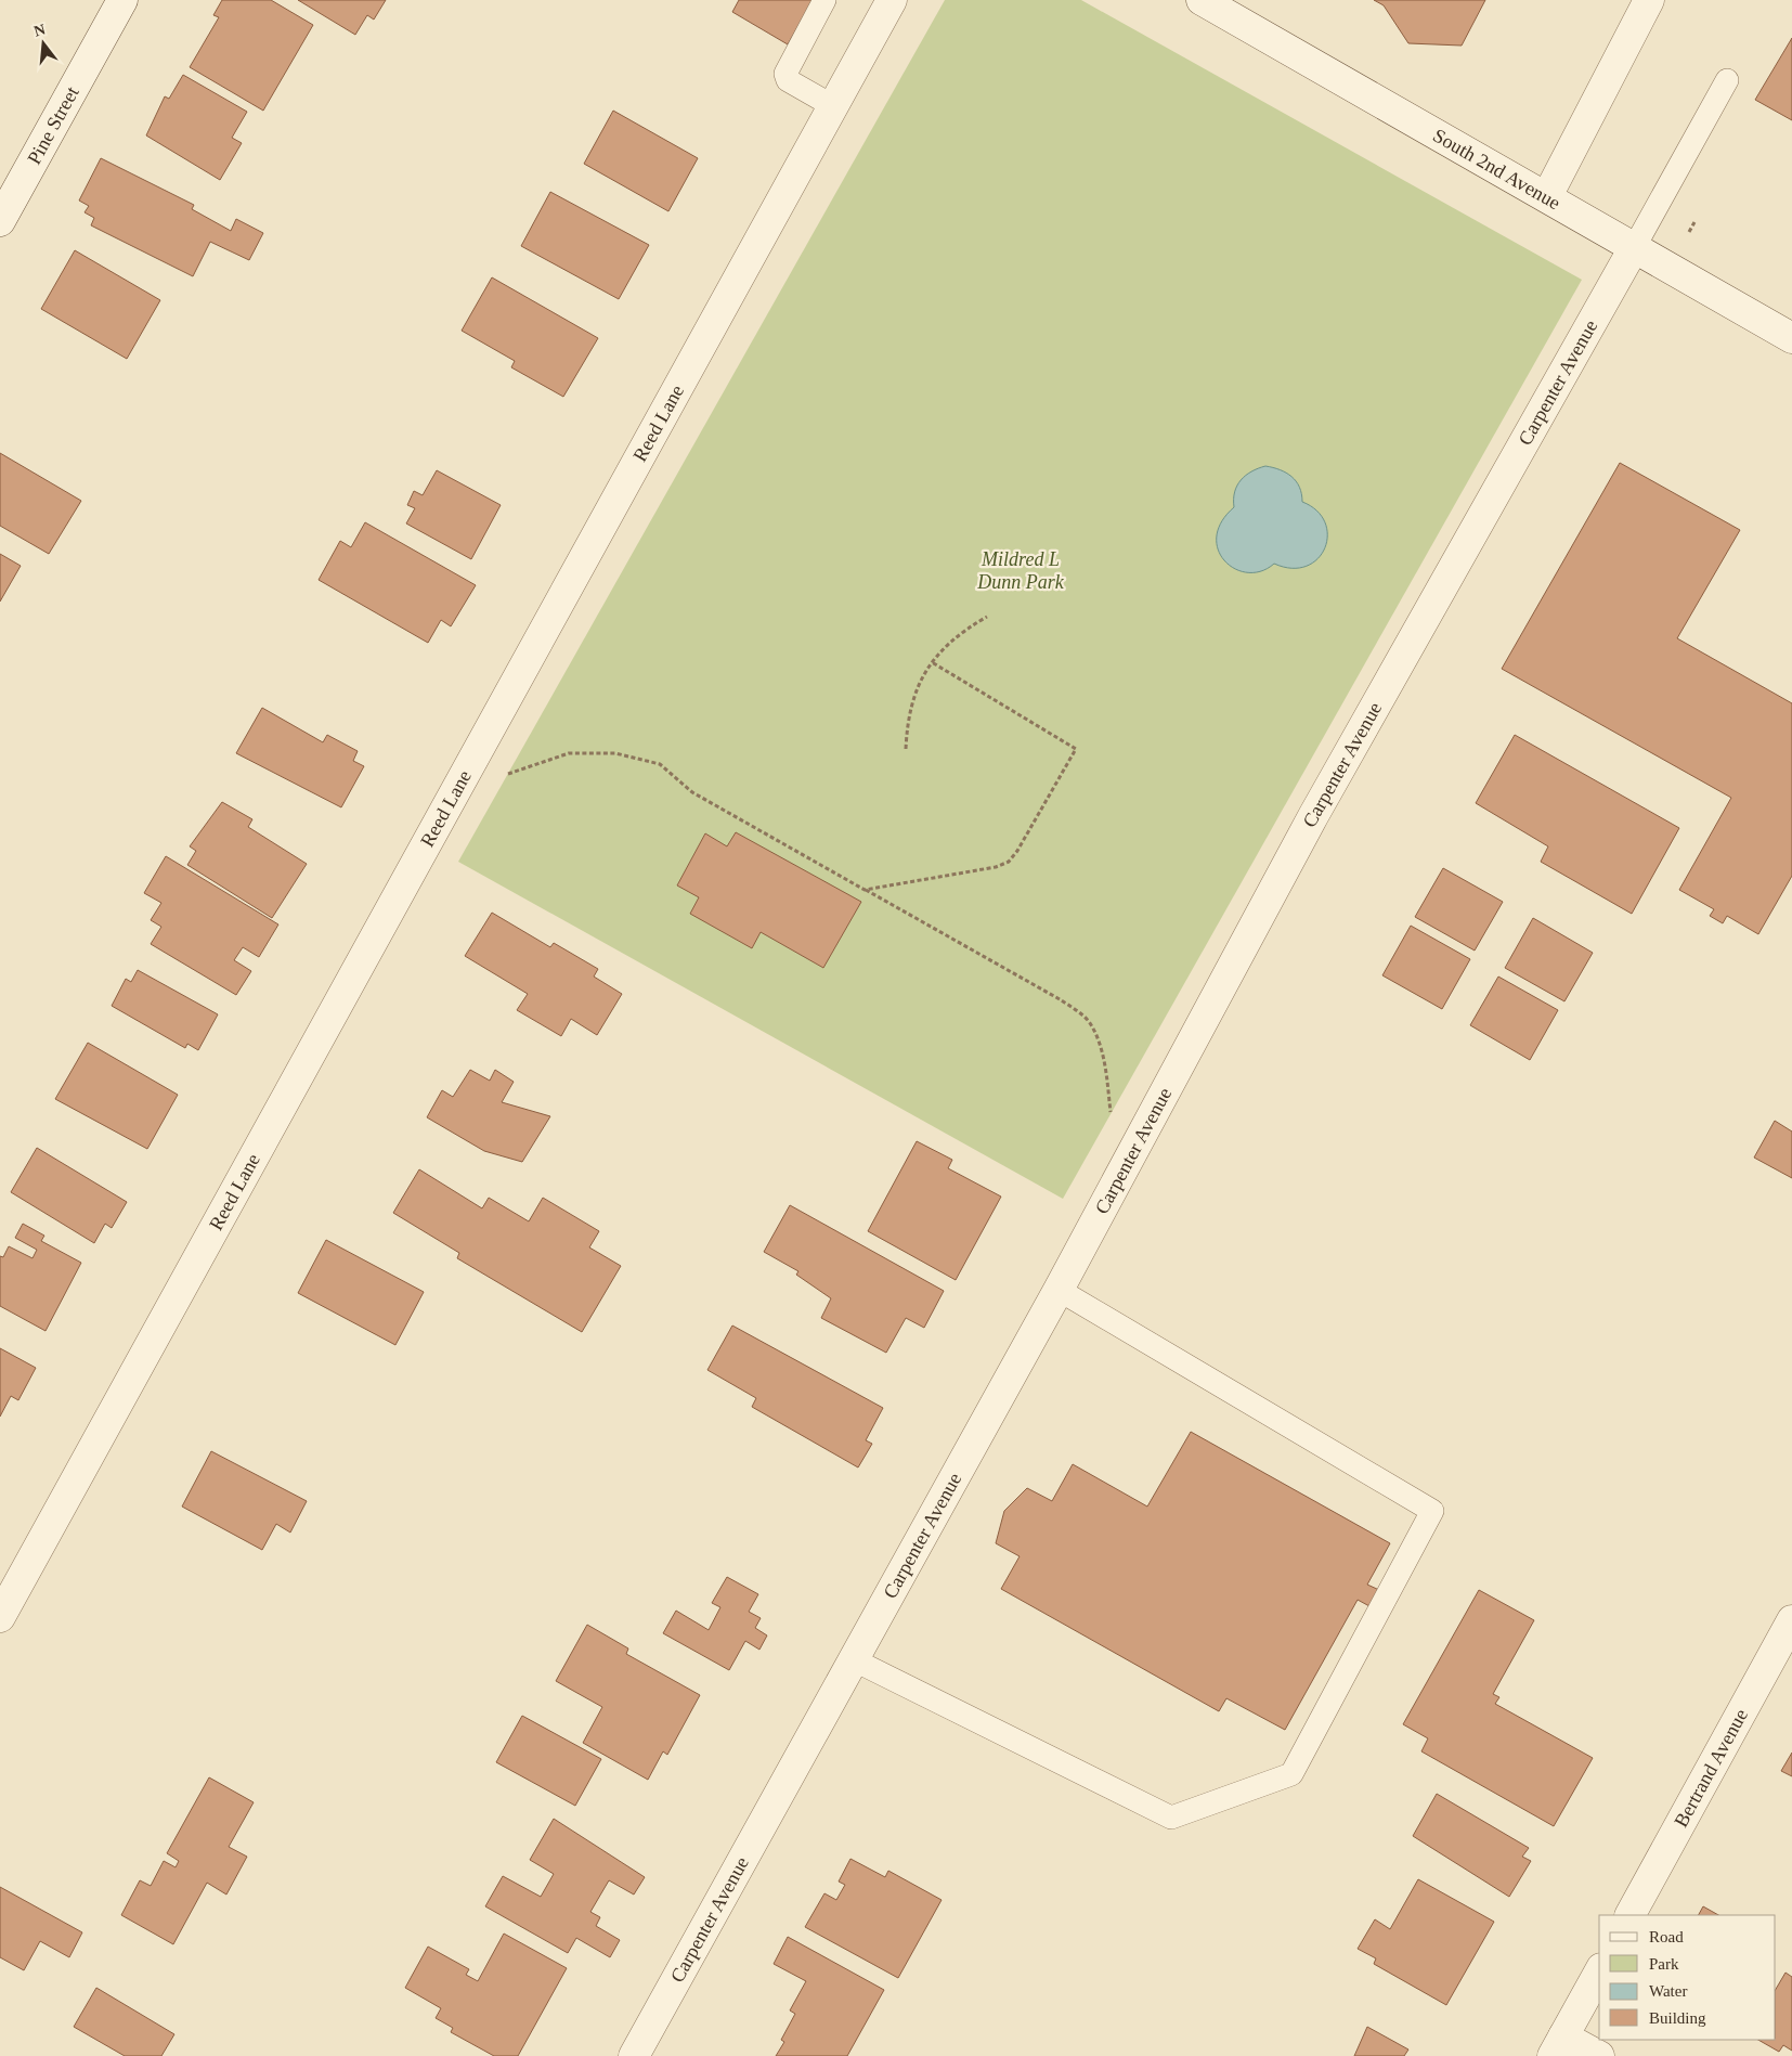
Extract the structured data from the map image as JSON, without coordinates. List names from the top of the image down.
{
  "streets": {
    "street": [
      "Pine Street",
      "South 2nd Avenue",
      "Carpenter Avenue",
      "Reed Lane",
      "Bertrand Avenue"
    ]
  },
  "crossings": [
    ["South 2nd Avenue", "Carpenter Avenue"]
  ],
  "parks": ["Mildred L Dunn Park"],
  "legend": [
    "Road",
    "Park",
    "Water",
    "Building"
  ],
  "north": "top"
}
